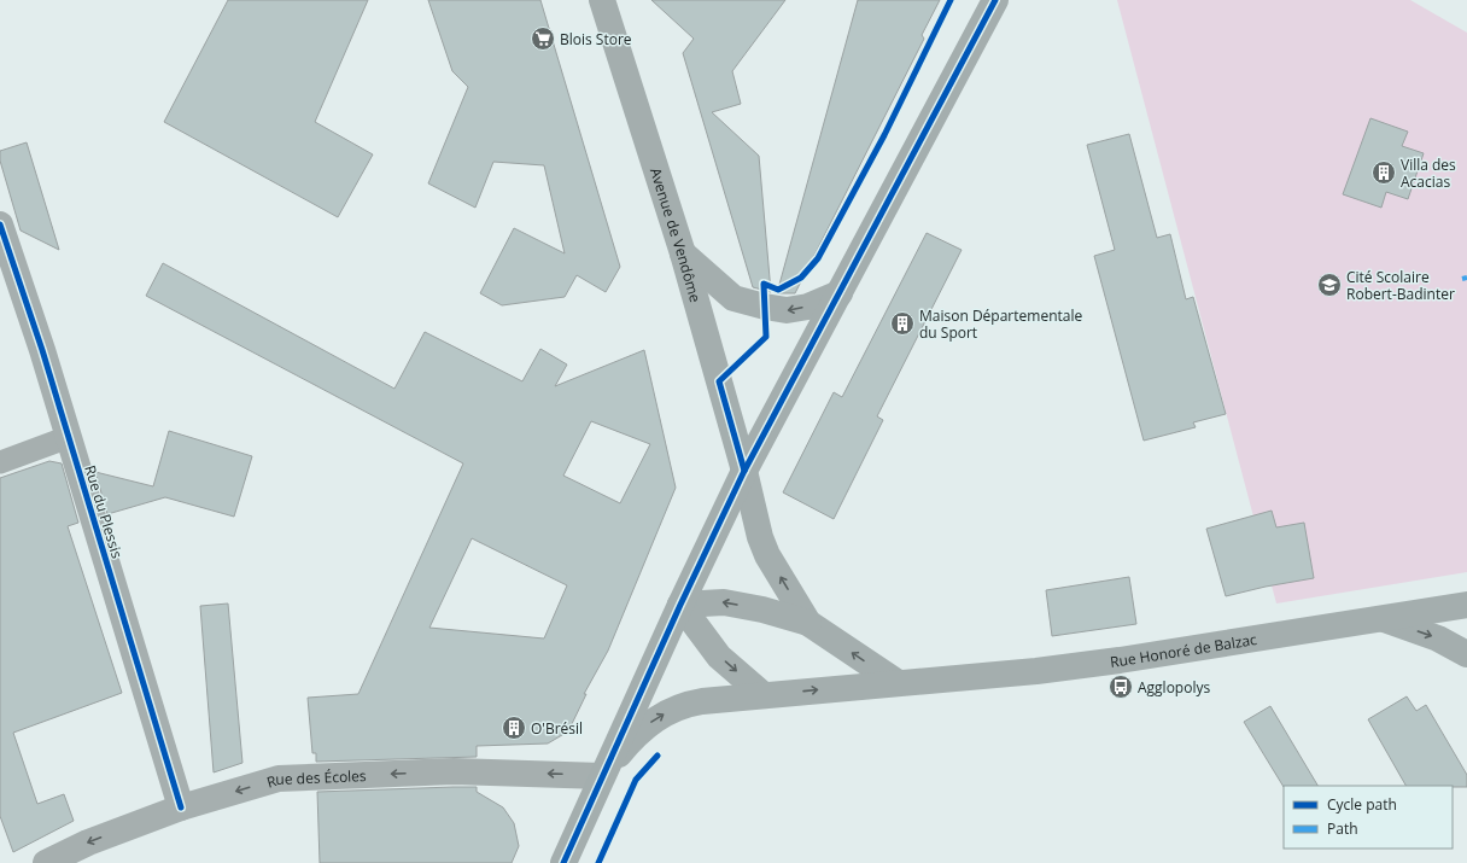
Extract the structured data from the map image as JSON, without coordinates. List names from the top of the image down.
{
  "streets": {
    "main road": ["Avenue de Vendôme", "Rue Honoré de Balzac"],
    "street": ["Rue du Plessis", "Rue des Écoles"]
  },
  "crossings": [
    ["Rue du Plessis", "Rue des Écoles"],
    ["Rue Honoré de Balzac", "Rue des Écoles"]
  ],
  "one_way": ["Rue des Écoles"],
  "places": {
    "supermarket": ["Blois Store"],
    "building": ["Villa des Acacias", "Maison Départementale du Sport", "O'Brésil"],
    "school or university": ["Cité Scolaire Robert-Badinter"],
    "bus stop": ["Agglopolys"]
  },
  "legend": ["Cycle path", "Path"]
}
